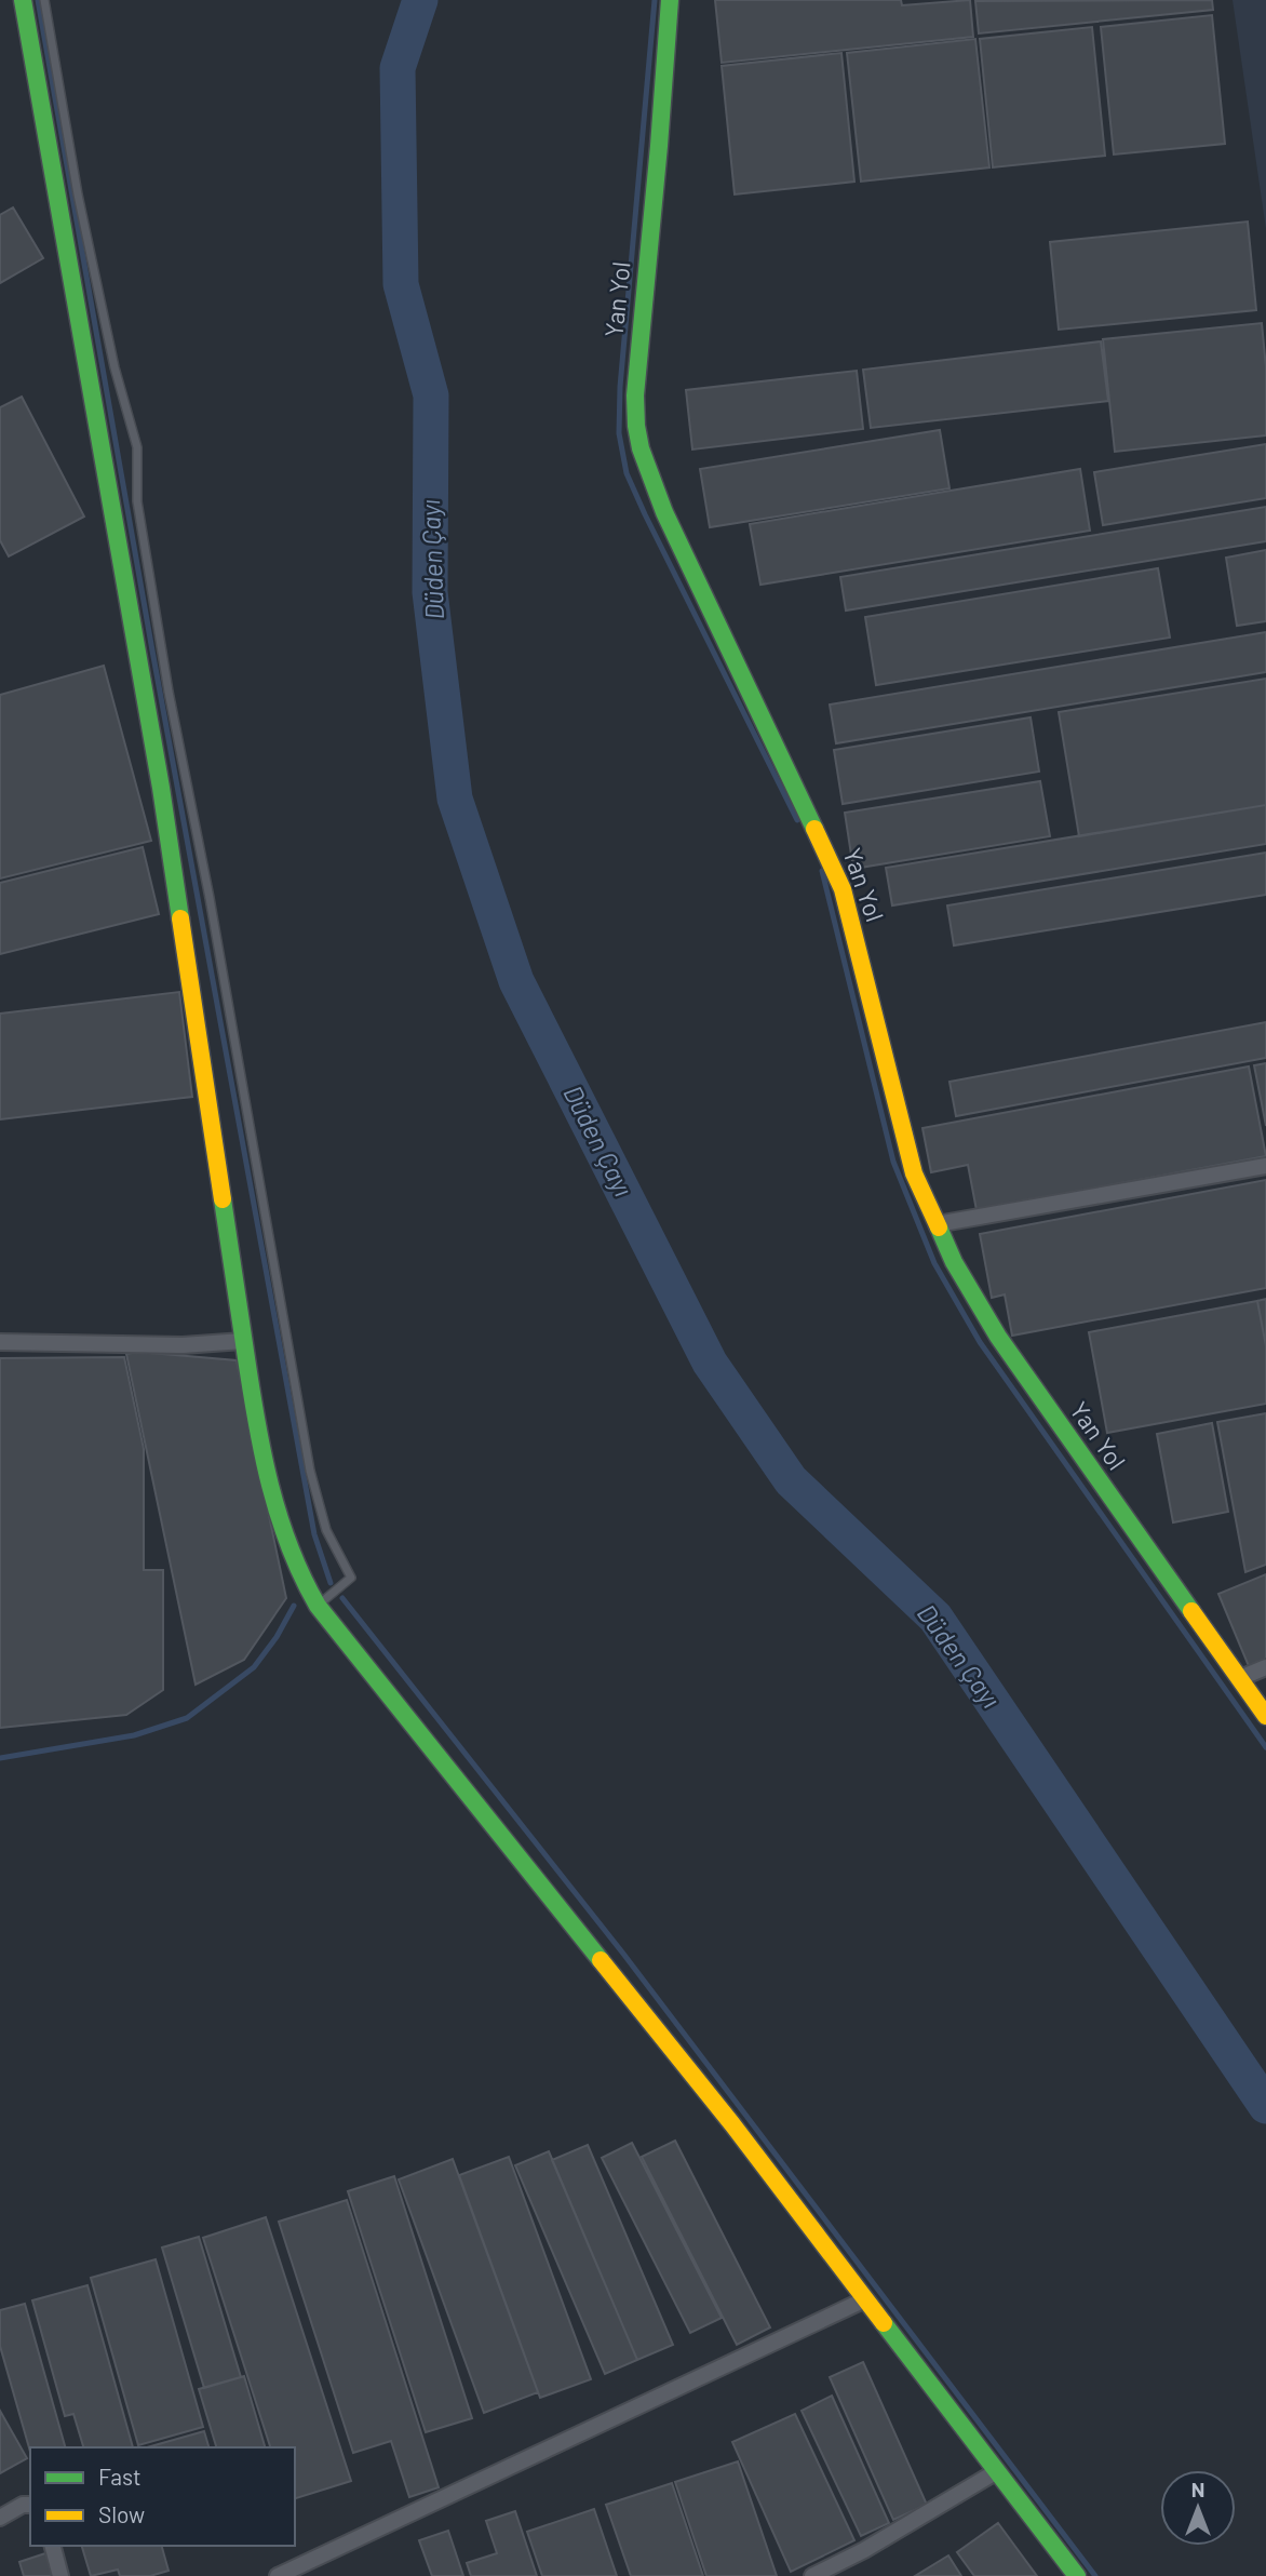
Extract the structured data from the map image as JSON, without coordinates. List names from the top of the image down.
{
  "streets": {
    "street": ["Yan Yol"]
  },
  "water": ["Düden Çayı"],
  "legend": ["Fast", "Slow"],
  "north": "top"
}
